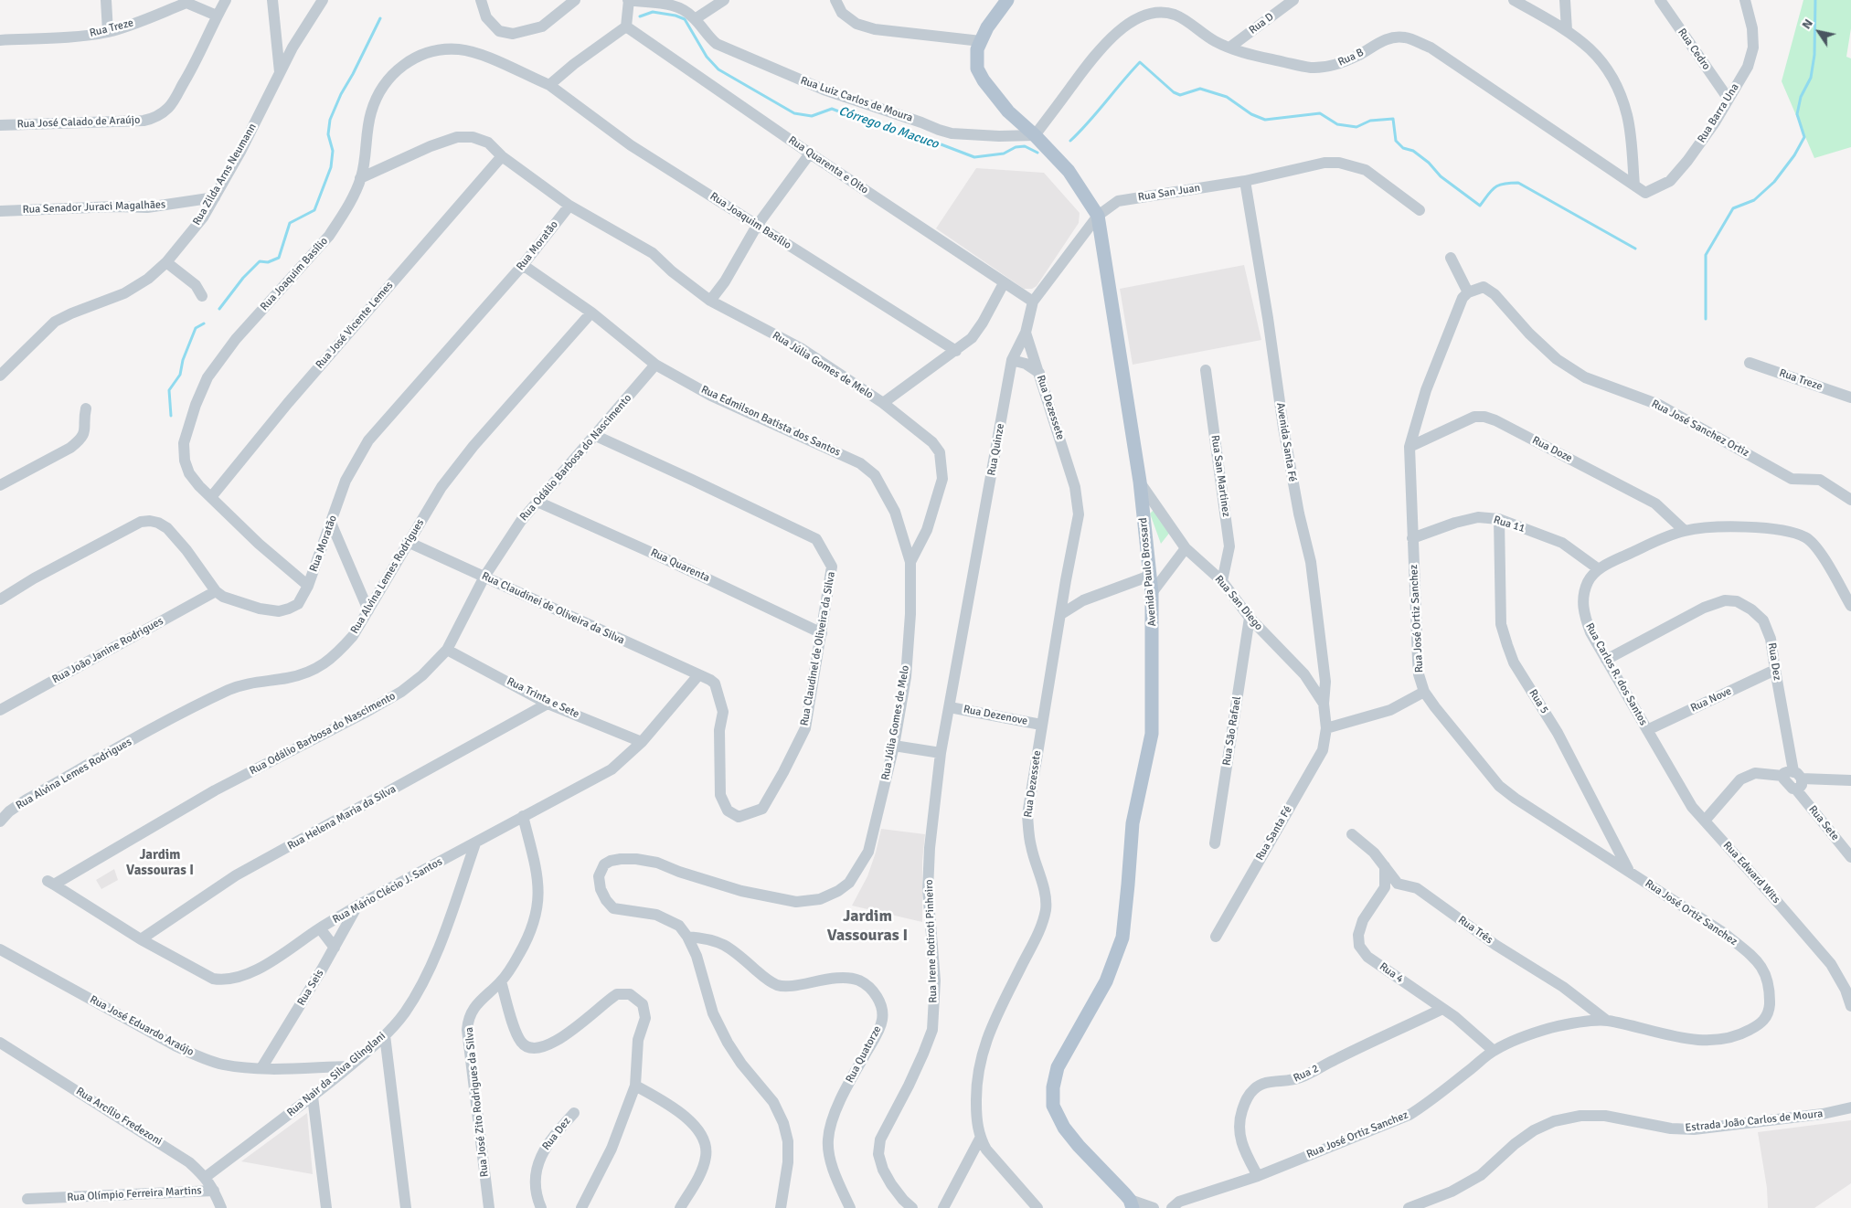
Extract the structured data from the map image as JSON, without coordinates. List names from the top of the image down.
{
  "streets": {
    "main road": ["Avenida Paulo Brossard"],
    "street": [
      "Rua D",
      "Rua Treze",
      "Rua Cedro",
      "Rua B",
      "Rua Luiz Carlos de Moura",
      "Rua Barra Una",
      "Rua José Calado de Araújo",
      "Rua Quarenta e Oito",
      "Rua Zilda Arns Neumann",
      "Rua San Juan",
      "Rua Senador Juraci Magalhães",
      "Rua Joaquim Basílio",
      "Rua Moratão",
      "Rua José Vicente Lemes",
      "Rua Júlia Gomes de Melo",
      "Rua Dezessete",
      "Rua Edmilson Batista dos Santos",
      "Rua José Sanchez Ortiz",
      "Avenida Santa Fé",
      "Rua Quinze",
      "Rua Doze",
      "Rua Odálio Barbosa do Nascimento",
      "Rua San Martinez",
      "Rua 11",
      "Rua Quarenta",
      "Rua Alvina Lemes Rodrigues",
      "Rua San Diego",
      "Rua Claudinei de Oliveira da Silva",
      "Rua José Ortiz Sanchez",
      "Rua Claudinel de Oliveira da Silva",
      "Rua João Janine Rodrigues",
      "Rua Dez",
      "Rua Carlos R. dos Santos",
      "Rua Trinta e Sete",
      "Rua Nove",
      "Rua 5",
      "Rua Dezenove",
      "Rua São Rafael",
      "Rua Helena Maria da Silva",
      "Rua Sete",
      "Rua Santa Fé",
      "Rua Edward Wits",
      "Rua Mário Clécio J. Santos",
      "Rua Três",
      "Rua Irene Rotiroti Pinheiro",
      "Rua 4",
      "Rua Seis",
      "Rua José Eduardo Araújo",
      "Rua Quatorze",
      "Rua 2",
      "Rua Nair da Silva Glinglani",
      "Rua José Zito Rodrigues da Silva",
      "Rua Arcílio Fredezoni",
      "Estrada João Carlos de Moura",
      "Rua Olímpio Ferreira Martins"
    ]
  },
  "crossings": [
    ["Rua D", "Rua B"],
    ["Rua Treze", "Rua José Calado de Araújo"],
    ["Rua Cedro", "Rua Barra Una"],
    ["Rua B", "Rua Luiz Carlos de Moura"],
    ["Rua B", "Rua Barra Una"],
    ["Rua B", "Avenida Paulo Brossard"],
    ["Rua Luiz Carlos de Moura", "Avenida Paulo Brossard"],
    ["Rua Quarenta e Oito", "Rua Quinze"],
    ["Rua Zilda Arns Neumann", "Rua Senador Juraci Magalhães"],
    ["Rua San Juan", "Avenida Santa Fé"],
    ["Rua San Juan", "Rua Quinze"],
    ["Rua San Juan", "Avenida Paulo Brossard"],
    ["Rua Joaquim Basílio", "Rua Moratão"],
    ["Rua Joaquim Basílio", "Rua José Vicente Lemes"],
    ["Rua Joaquim Basílio", "Rua Júlia Gomes de Melo"],
    ["Rua Moratão", "Rua Júlia Gomes de Melo"],
    ["Rua Moratão", "Rua Edmilson Batista dos Santos"],
    ["Rua Moratão", "Rua João Janine Rodrigues"],
    ["Rua José Vicente Lemes", "Rua Júlia Gomes de Melo"],
    ["Rua Júlia Gomes de Melo", "Rua Edmilson Batista dos Santos"],
    ["Rua Júlia Gomes de Melo", "Rua Quatorze"],
    ["Rua Dezessete", "Rua Quinze"],
    ["Rua Dezessete", "Rua Dezenove"],
    ["Rua Edmilson Batista dos Santos", "Rua Odálio Barbosa do Nascimento"],
    ["Rua Edmilson Batista dos Santos", "Rua Alvina Lemes Rodrigues"],
    ["Rua José Sanchez Ortiz", "Rua José Ortiz Sanchez"],
    ["Avenida Santa Fé", "Rua San Diego"],
    ["Rua Quinze", "Avenida Paulo Brossard"],
    ["Rua Quinze", "Rua Dezenove"],
    ["Rua Quinze", "Rua Irene Rotiroti Pinheiro"],
    ["Rua Doze", "Rua José Ortiz Sanchez"],
    ["Rua Doze", "Rua Carlos R. dos Santos"],
    ["Rua Odálio Barbosa do Nascimento", "Rua Quarenta"],
    ["Rua Odálio Barbosa do Nascimento", "Rua Claudinei de Oliveira da Silva"],
    ["Rua Odálio Barbosa do Nascimento", "Rua Claudinel de Oliveira da Silva"],
    ["Rua Odálio Barbosa do Nascimento", "Rua Trinta e Sete"],
    ["Rua Odálio Barbosa do Nascimento", "Rua Mário Clécio J. Santos"],
    ["Rua San Martinez", "Rua San Diego"],
    ["Rua 11", "Rua José Ortiz Sanchez"],
    ["Rua 11", "Rua Carlos R. dos Santos"],
    ["Rua 11", "Rua 5"],
    ["Rua Quarenta", "Rua Claudinel de Oliveira da Silva"],
    ["Avenida Paulo Brossard", "Rua San Diego"],
    ["Rua Alvina Lemes Rodrigues", "Rua Claudinei de Oliveira da Silva"],
    ["Rua San Diego", "Rua São Rafael"],
    ["Rua San Diego", "Rua Santa Fé"],
    ["Rua Claudinei de Oliveira da Silva", "Rua Claudinel de Oliveira da Silva"],
    ["Rua Claudinei de Oliveira da Silva", "Rua Mário Clécio J. Santos"],
    ["Rua José Ortiz Sanchez", "Rua 5"],
    ["Rua José Ortiz Sanchez", "Rua Três"],
    ["Rua José Ortiz Sanchez", "Rua 4"],
    ["Rua José Ortiz Sanchez", "Rua 2"],
    ["Rua Claudinel de Oliveira da Silva", "Rua Mário Clécio J. Santos"],
    ["Rua Dez", "Rua Carlos R. dos Santos"],
    ["Rua Dez", "Rua Nove"],
    ["Rua Carlos R. dos Santos", "Rua Nove"],
    ["Rua Carlos R. dos Santos", "Rua Edward Wits"],
    ["Rua Trinta e Sete", "Rua Helena Maria da Silva"],
    ["Rua Trinta e Sete", "Rua Mário Clécio J. Santos"],
    ["Rua Dezenove", "Rua Irene Rotiroti Pinheiro"],
    ["Rua Helena Maria da Silva", "Rua Mário Clécio J. Santos"],
    ["Rua Mário Clécio J. Santos", "Rua Seis"],
    ["Rua Mário Clécio J. Santos", "Rua Nair da Silva Glinglani"],
    ["Rua Mário Clécio J. Santos", "Rua José Zito Rodrigues da Silva"],
    ["Rua Três", "Rua 4"],
    ["Rua 4", "Rua 2"],
    ["Rua Seis", "Rua José Eduardo Araújo"],
    ["Rua José Eduardo Araújo", "Rua Nair da Silva Glinglani"],
    ["Rua Nair da Silva Glinglani", "Rua Arcílio Fredezoni"],
    ["Rua Arcílio Fredezoni", "Rua Olímpio Ferreira Martins"]
  ],
  "districts": ["Jardim Vassouras I", "Jardim Vassouras I"],
  "water": ["Córrego do Macuco"],
  "north": "top left"
}
